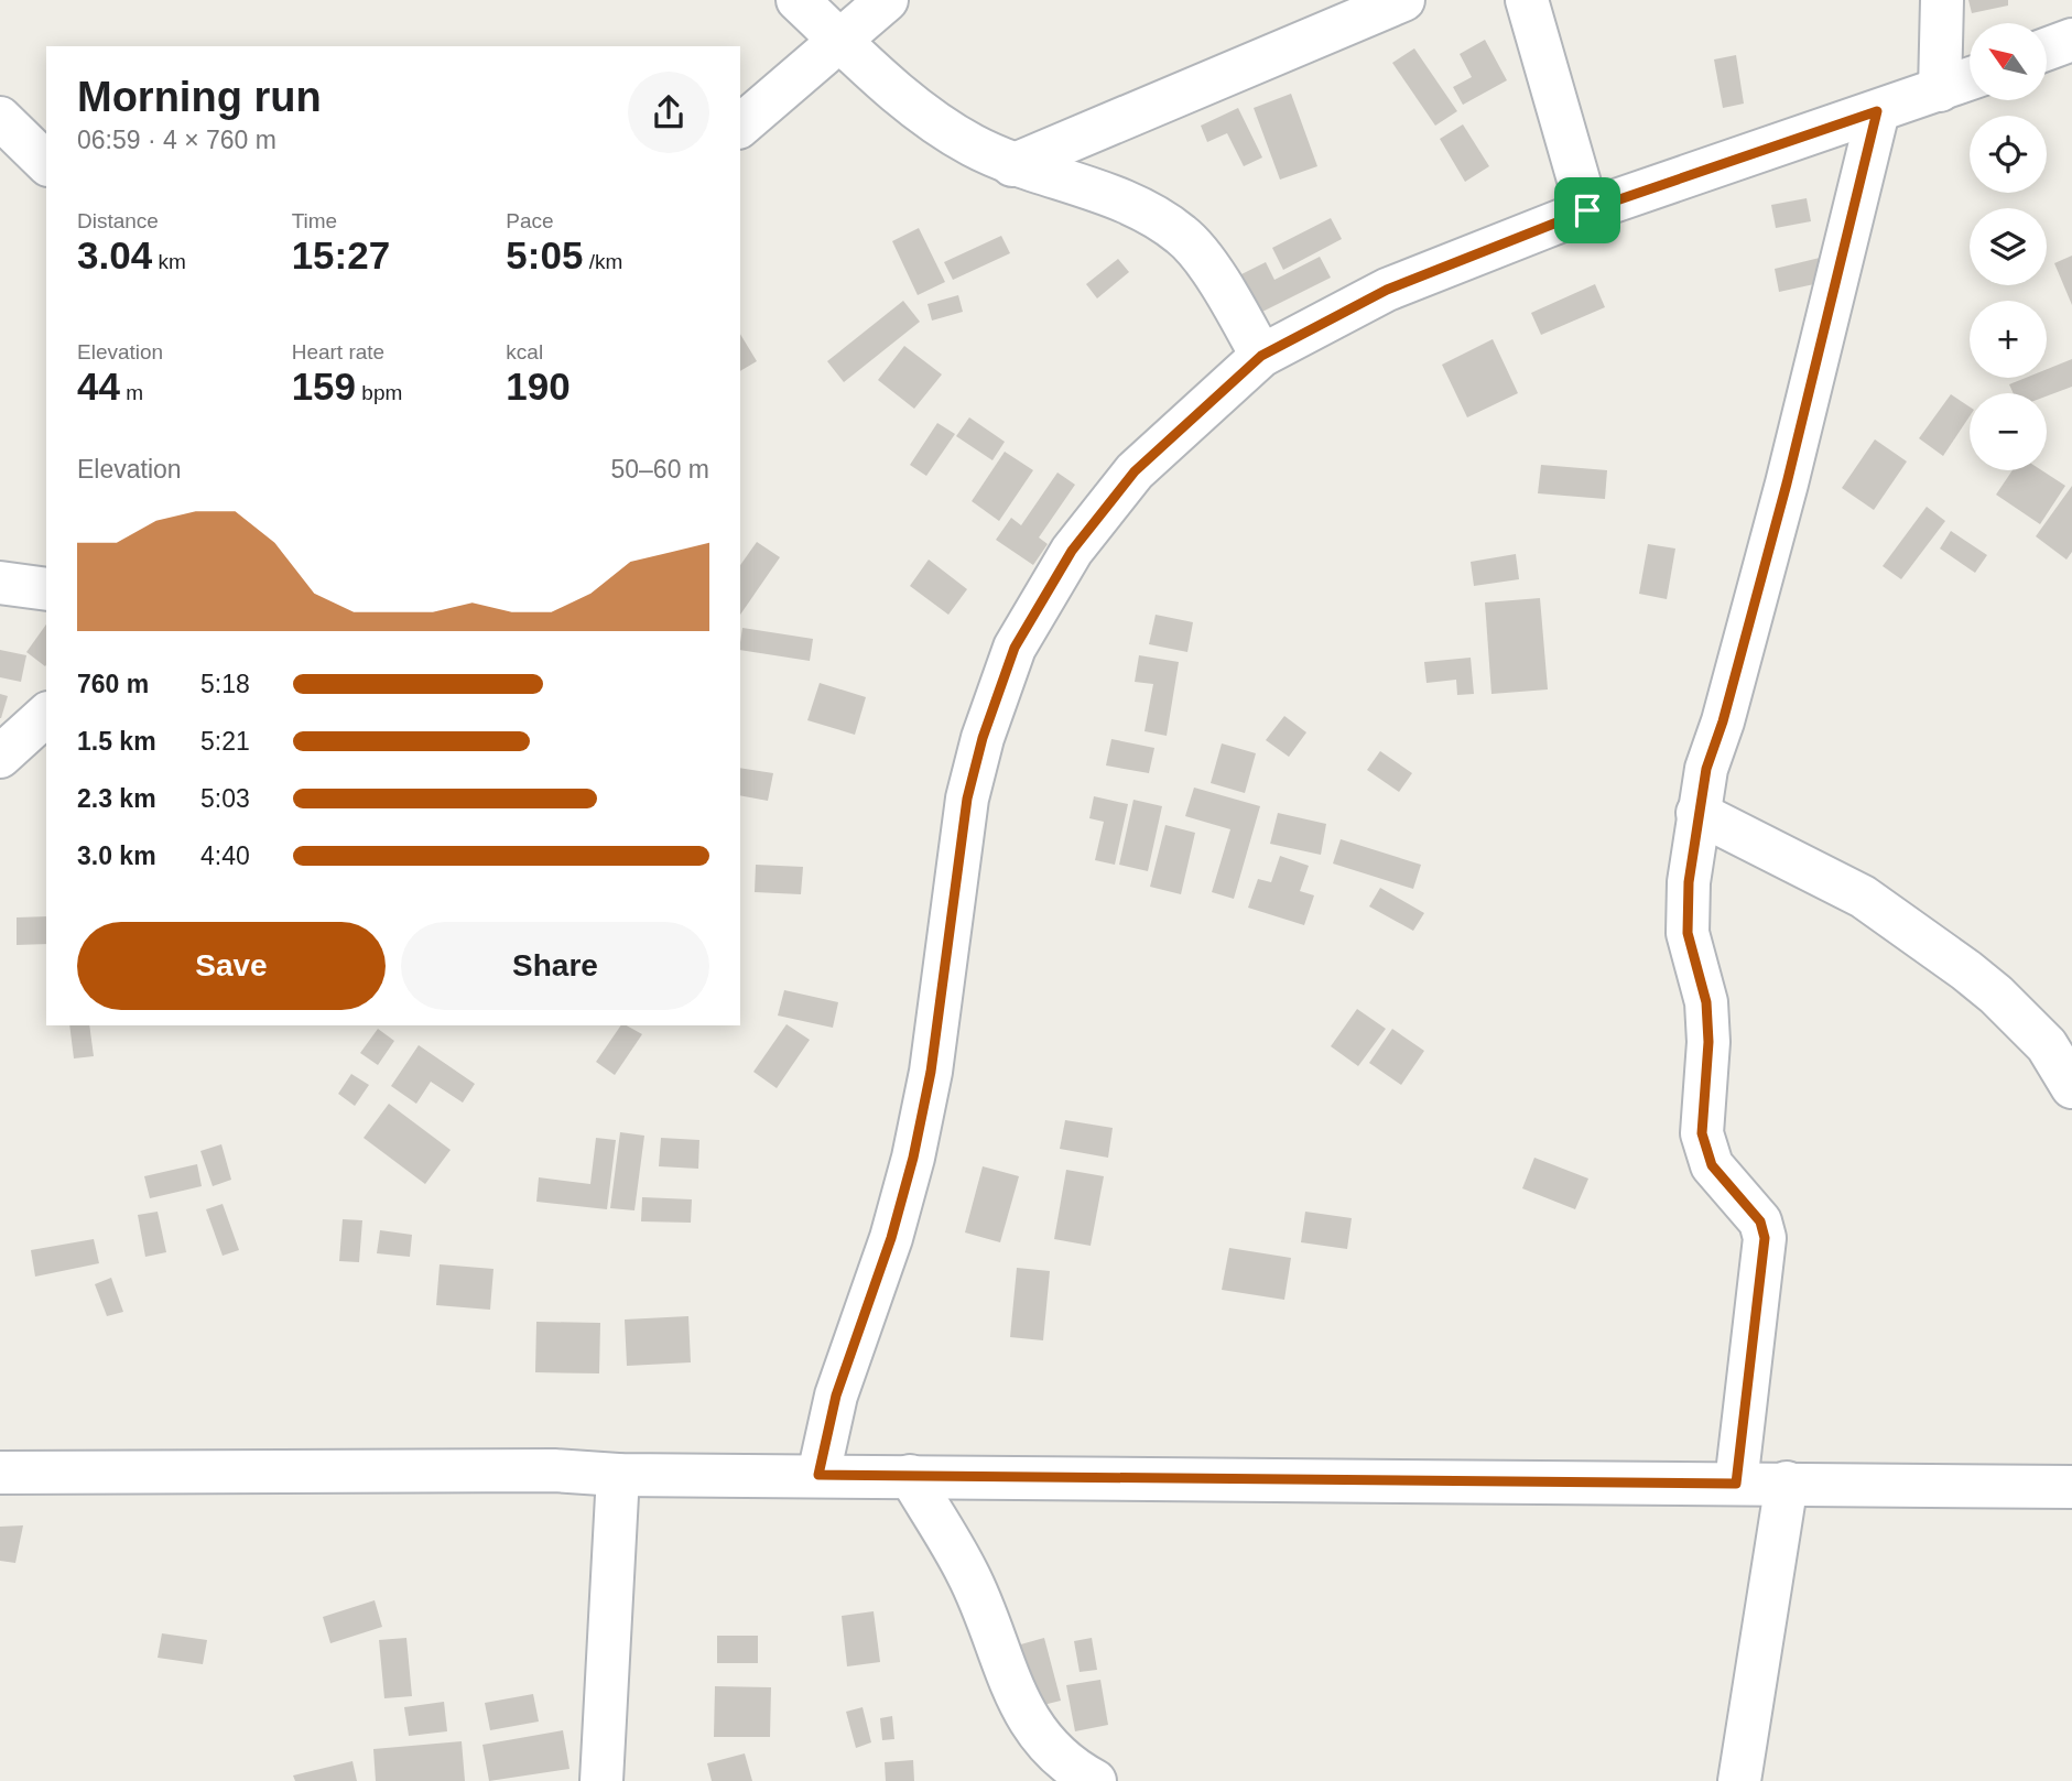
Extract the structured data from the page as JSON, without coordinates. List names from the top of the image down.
{
  "north": "top left",
  "page": {
    "map_buttons": ["+", "−"],
    "heading": ["Morning run", "06:59 · 4 × 760 m"],
    "stats": [
      ["Distance", "3.04 km"],
      ["Time", "15:27"],
      ["Pace", "5:05 /km"],
      ["Elevation", "44 m"],
      ["Heart rate", "159 bpm"],
      ["kcal", "190"]
    ],
    "chart": ["Elevation", "50–60 m"],
    "list": [
      {
        "name": "760 m",
        "note": "5:18"
      },
      {
        "name": "1.5 km",
        "note": "5:21"
      },
      {
        "name": "2.3 km",
        "note": "5:03"
      },
      {
        "name": "3.0 km",
        "note": "4:40"
      }
    ],
    "buttons": ["Save", "Share"]
  }
}
